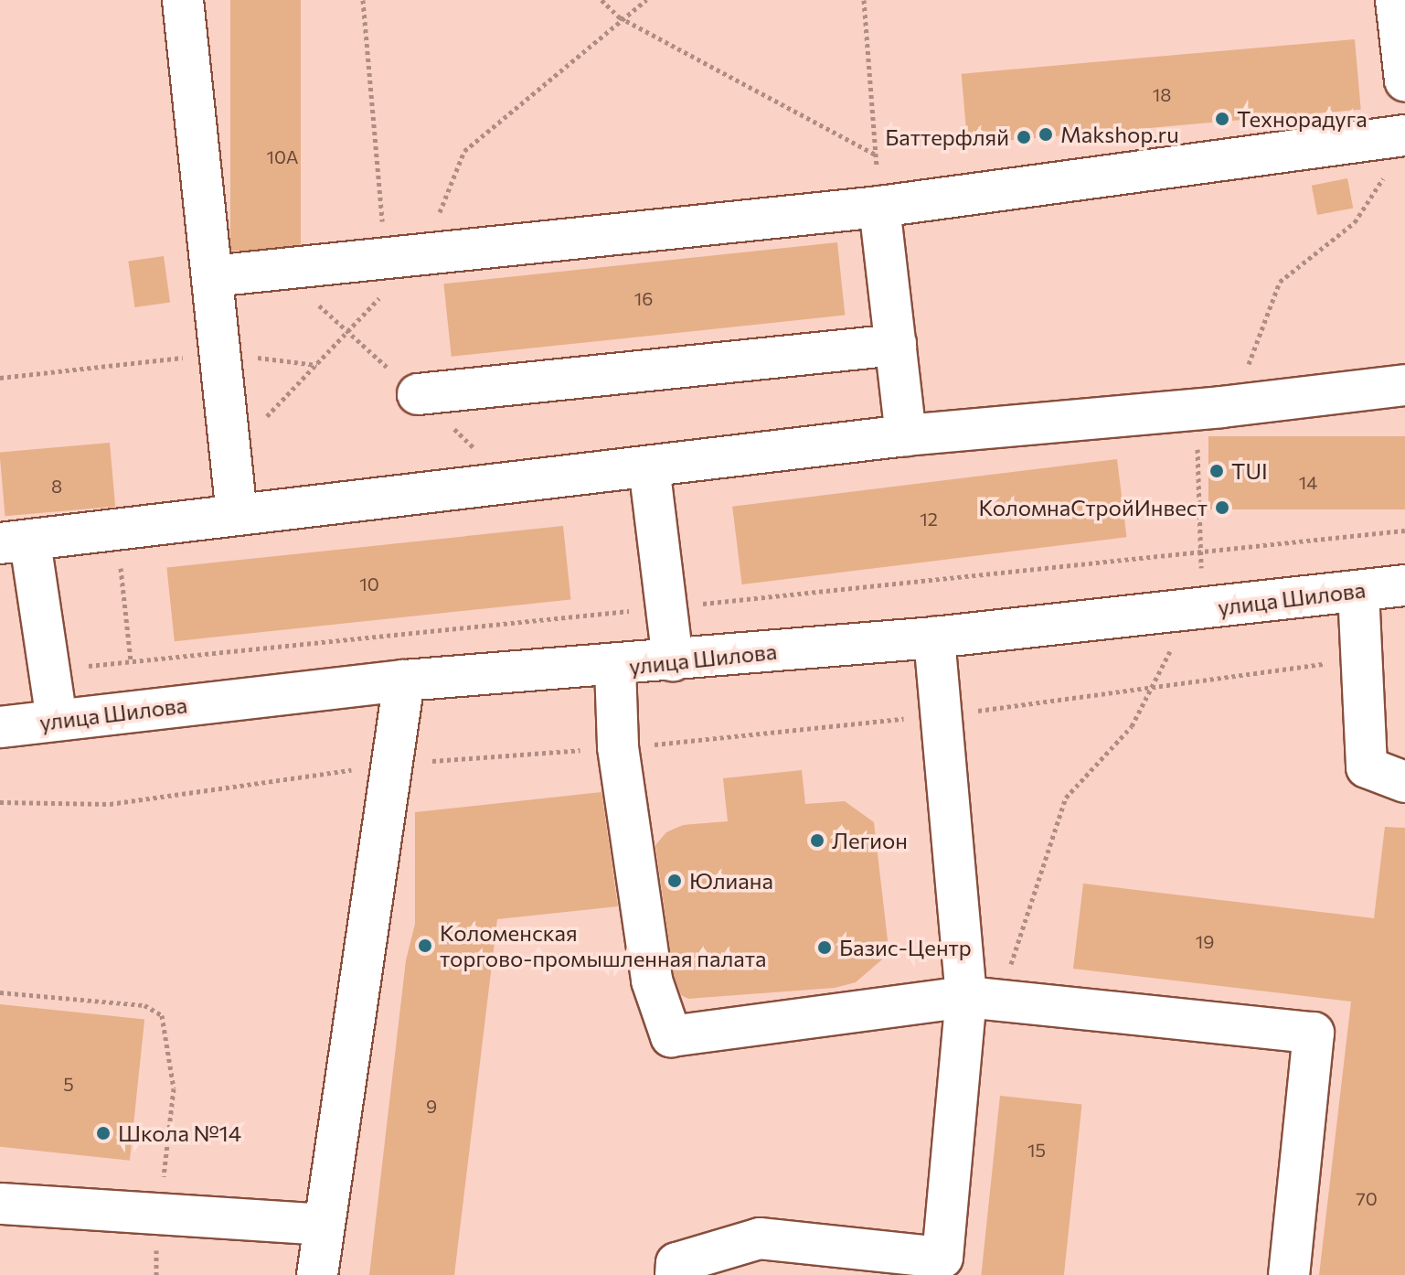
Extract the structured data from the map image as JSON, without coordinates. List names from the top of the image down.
{
  "streets": {
    "street": ["улица Шилова"]
  },
  "places": [
    "Технорадуга",
    "Makshop.ru",
    "Баттерфляй",
    "TUI",
    "КоломнаСтройИнвест",
    "Легион",
    "Юлиана",
    "Коломенская торгово-промышленная палата",
    "Базис-Центр",
    "Школа №14"
  ],
  "house_numbers": [
    "18",
    "10А",
    "16",
    "14",
    "8",
    "12",
    "10",
    "19",
    "5",
    "9",
    "15",
    "70"
  ]
}
